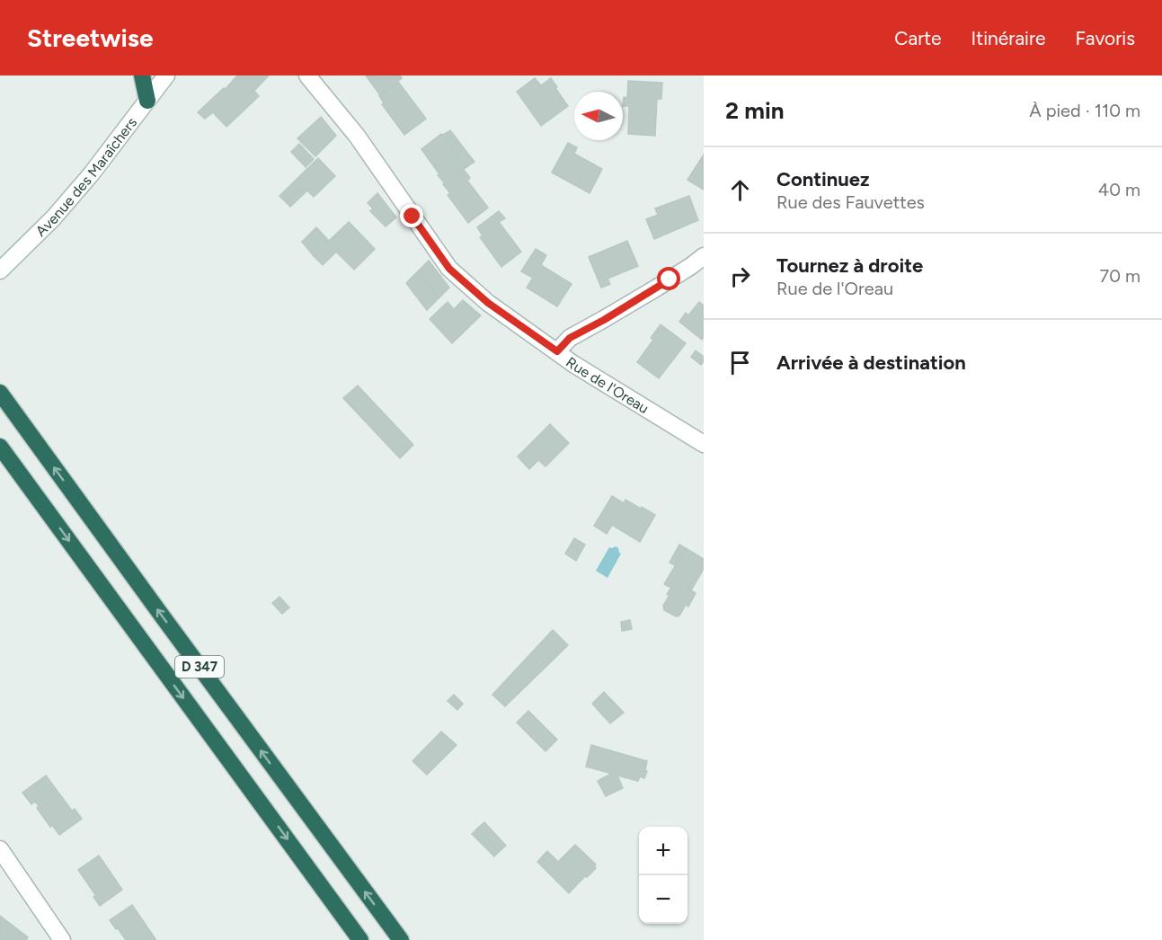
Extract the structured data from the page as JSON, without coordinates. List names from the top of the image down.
{
  "streets": {
    "highway": ["D 347"],
    "street": ["Avenue des Maraîchers", "Rue de l'Oreau"]
  },
  "north": "left",
  "page": {
    "header": "Streetwise",
    "nav": ["Carte", "Itinéraire", "Favoris"],
    "heading": ["2 min", "À pied · 110 m"],
    "list": [
      ["Continuez", "Rue des Fauvettes", "40 m"],
      ["Tournez à droite", "Rue de l'Oreau", "70 m"],
      "Arrivée à destination"
    ],
    "map_buttons": ["+", "−"]
  }
}
